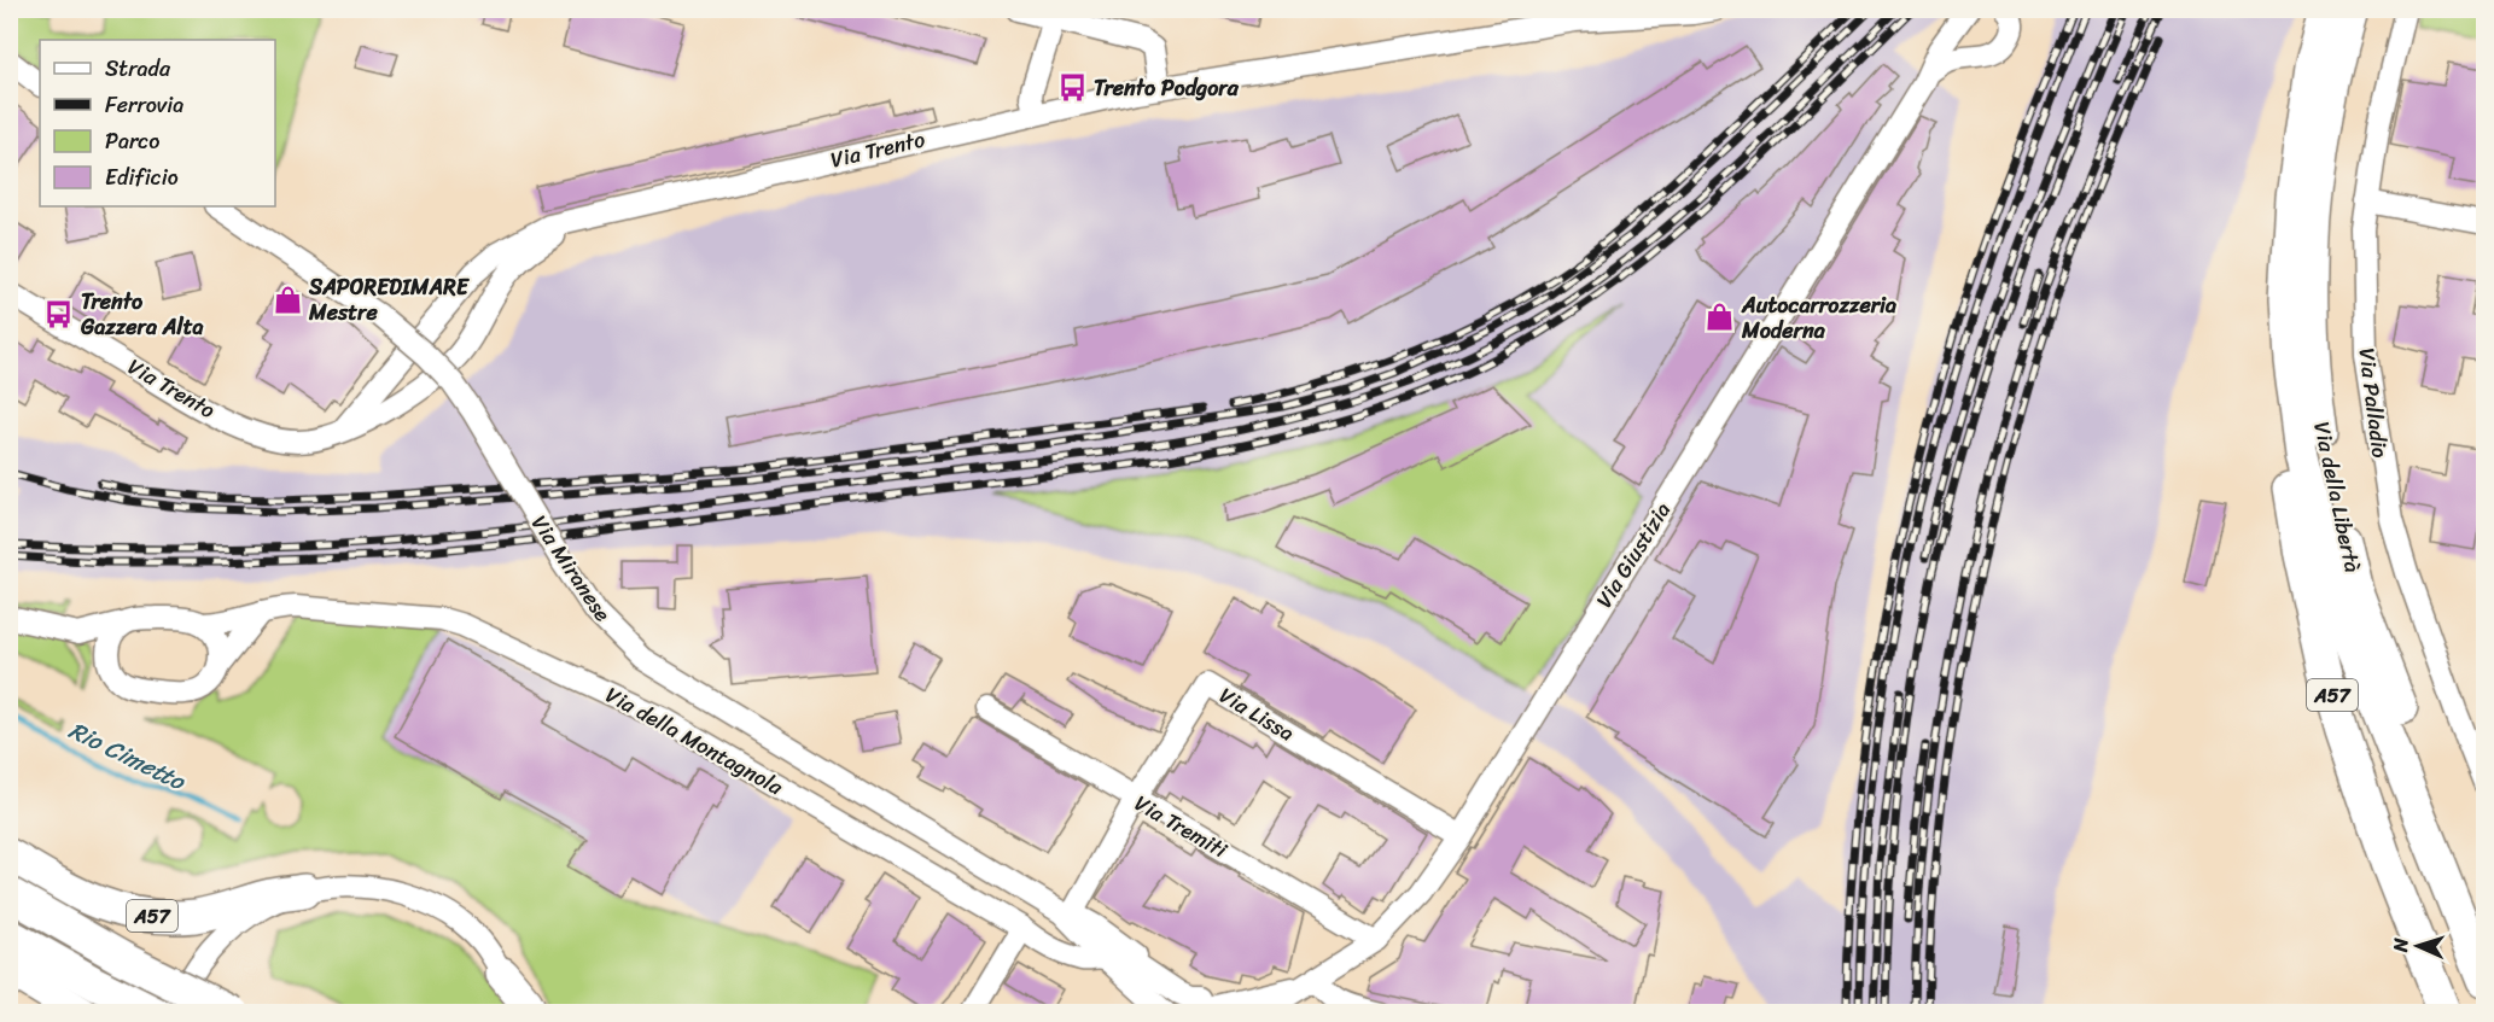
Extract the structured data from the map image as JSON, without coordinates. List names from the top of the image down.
{
  "streets": {
    "highway": ["Via della Libertà", "A57"],
    "street": [
      "Via Trento",
      "Via Palladio",
      "Via Giustizia",
      "Via Miranese",
      "Via Lissa",
      "Via della Montagnola",
      "Via Tremiti"
    ]
  },
  "crossings": [
    ["Via Giustizia", "Via Miranese"],
    ["Via Giustizia", "Via Lissa"],
    ["Via Giustizia", "Via Tremiti"],
    ["Via Miranese", "Via Lissa"],
    ["Via Lissa", "Via Tremiti"]
  ],
  "water": ["Rio Cimetto"],
  "places": {
    "bus stop": ["Trento Podgora", "Trento Gazzera Alta"],
    "shop": ["SAPOREDIMARE Mestre", "Autocarrozzeria Moderna"]
  },
  "legend": [
    "Strada",
    "Ferrovia",
    "Parco",
    "Edificio"
  ],
  "north": "left"
}
